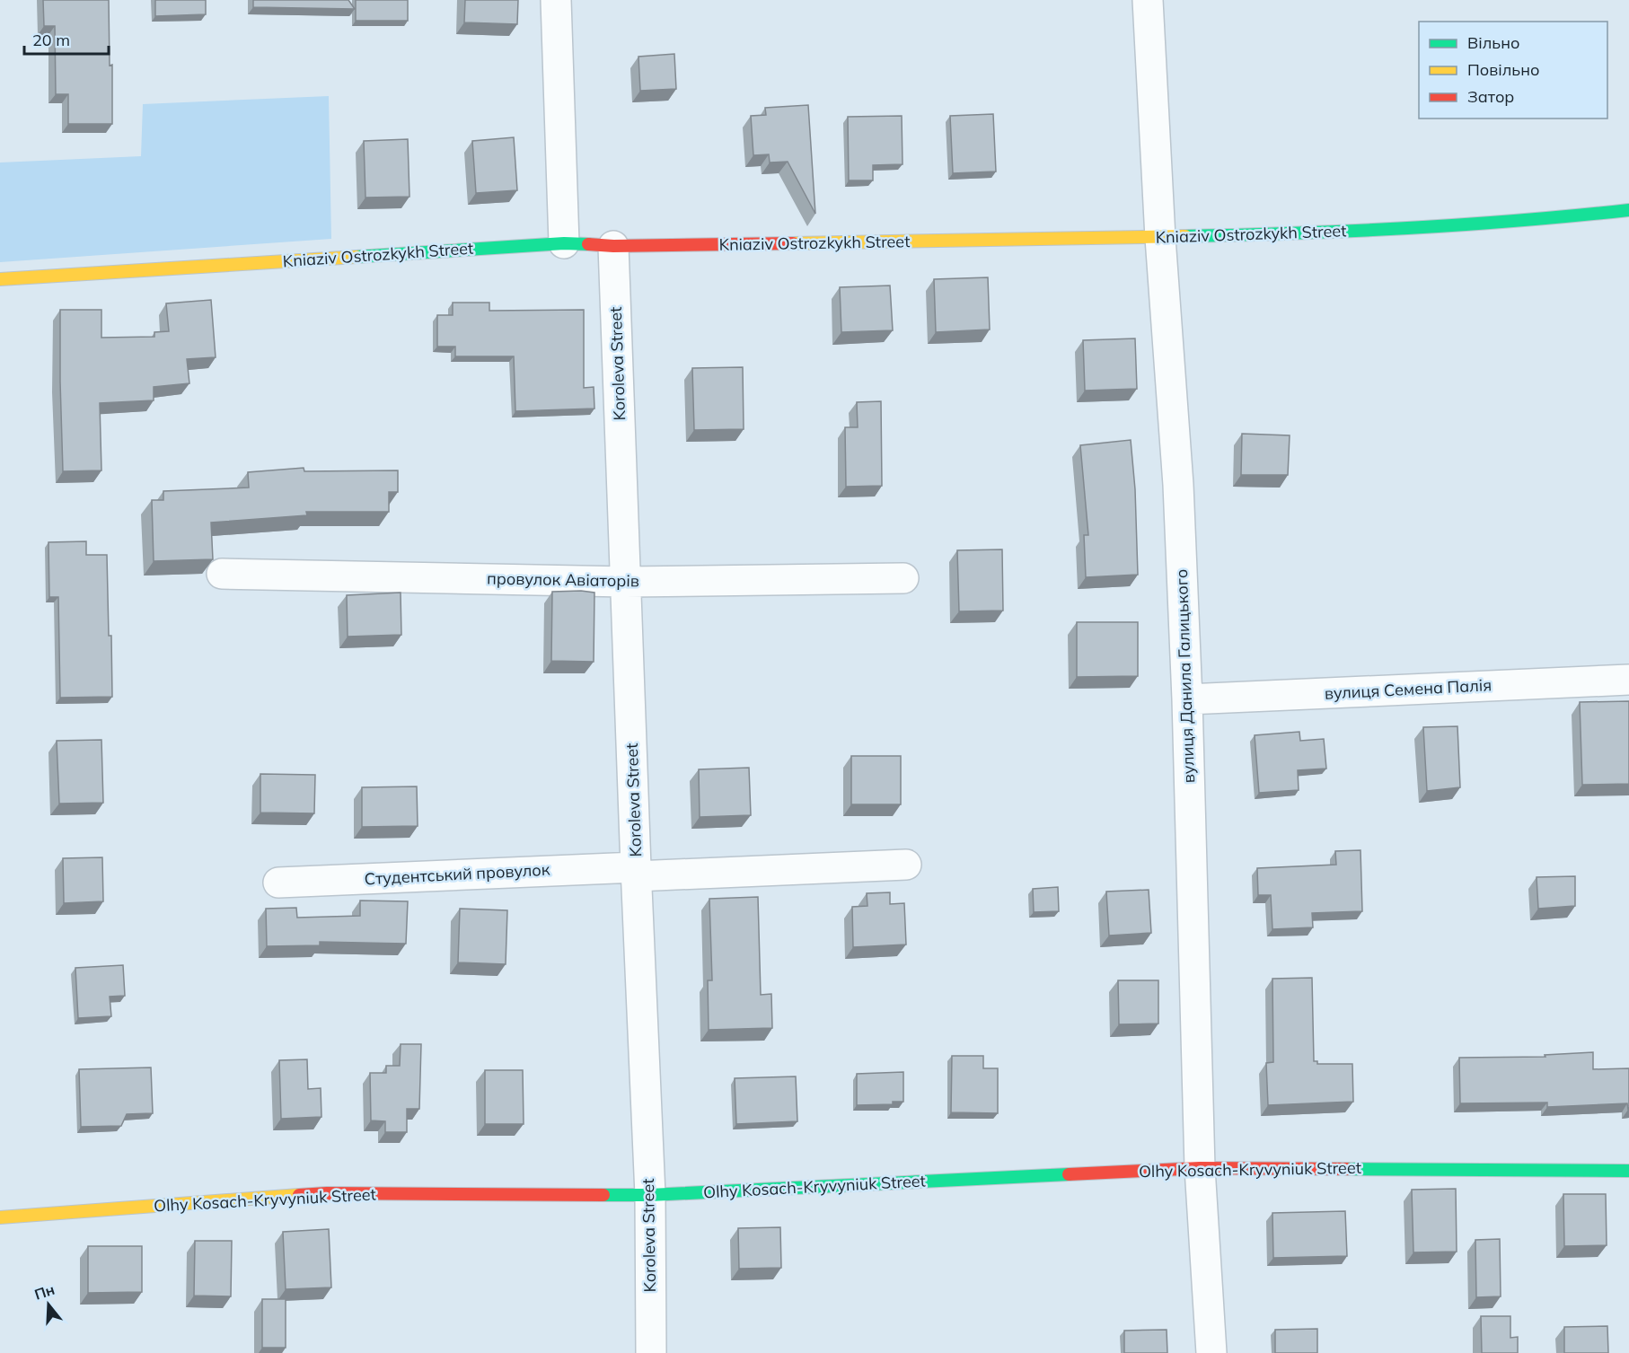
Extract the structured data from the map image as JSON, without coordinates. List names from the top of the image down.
{
  "streets": {
    "street": [
      "Kniaziv Ostrozkykh Street",
      "Koroleva Street",
      "провулок Авіаторів",
      "вулиця Данила Галицького",
      "вулиця Семена Палія",
      "Студентський провулок",
      "Olhy Kosach-Kryvyniuk Street"
    ]
  },
  "crossings": [
    ["Kniaziv Ostrozkykh Street", "Koroleva Street"],
    ["Kniaziv Ostrozkykh Street", "вулиця Данила Галицького"],
    ["Koroleva Street", "провулок Авіаторів"],
    ["Koroleva Street", "Студентський провулок"],
    ["Koroleva Street", "Olhy Kosach-Kryvyniuk Street"],
    ["вулиця Данила Галицького", "вулиця Семена Палія"],
    ["вулиця Данила Галицького", "Olhy Kosach-Kryvyniuk Street"]
  ],
  "legend": ["Вільно", "Повільно", "Затор"],
  "scale_bar": "20 m",
  "north": "top"
}
